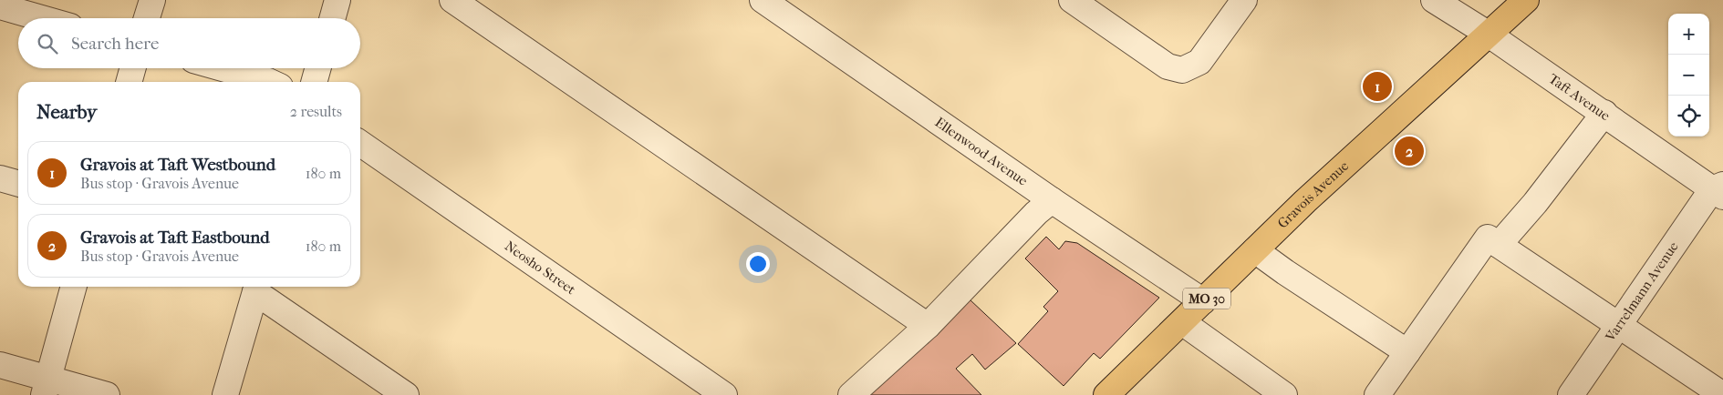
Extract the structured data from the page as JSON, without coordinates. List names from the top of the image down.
{
  "streets": {
    "main road": ["Gravois Avenue", "MO 30"],
    "street": [
      "Taft Avenue",
      "Ellenwood Avenue",
      "Neosho Street",
      "Varrelmann Avenue"
    ]
  },
  "crossings": [
    ["Taft Avenue", "Gravois Avenue"],
    ["Taft Avenue", "Varrelmann Avenue"],
    ["Ellenwood Avenue", "Gravois Avenue"]
  ],
  "page": {
    "map_buttons": ["+", "−"],
    "search": "Search here",
    "pins": ["1", "2"],
    "heading": ["Nearby", "2 results"],
    "list": [
      {
        "mark": "1",
        "name": "Gravois at Taft Westbound",
        "note": "Bus stop · Gravois Avenue",
        "value": "180 m"
      },
      {
        "mark": "2",
        "name": "Gravois at Taft Eastbound",
        "note": "Bus stop · Gravois Avenue",
        "value": "180 m"
      }
    ]
  }
}
